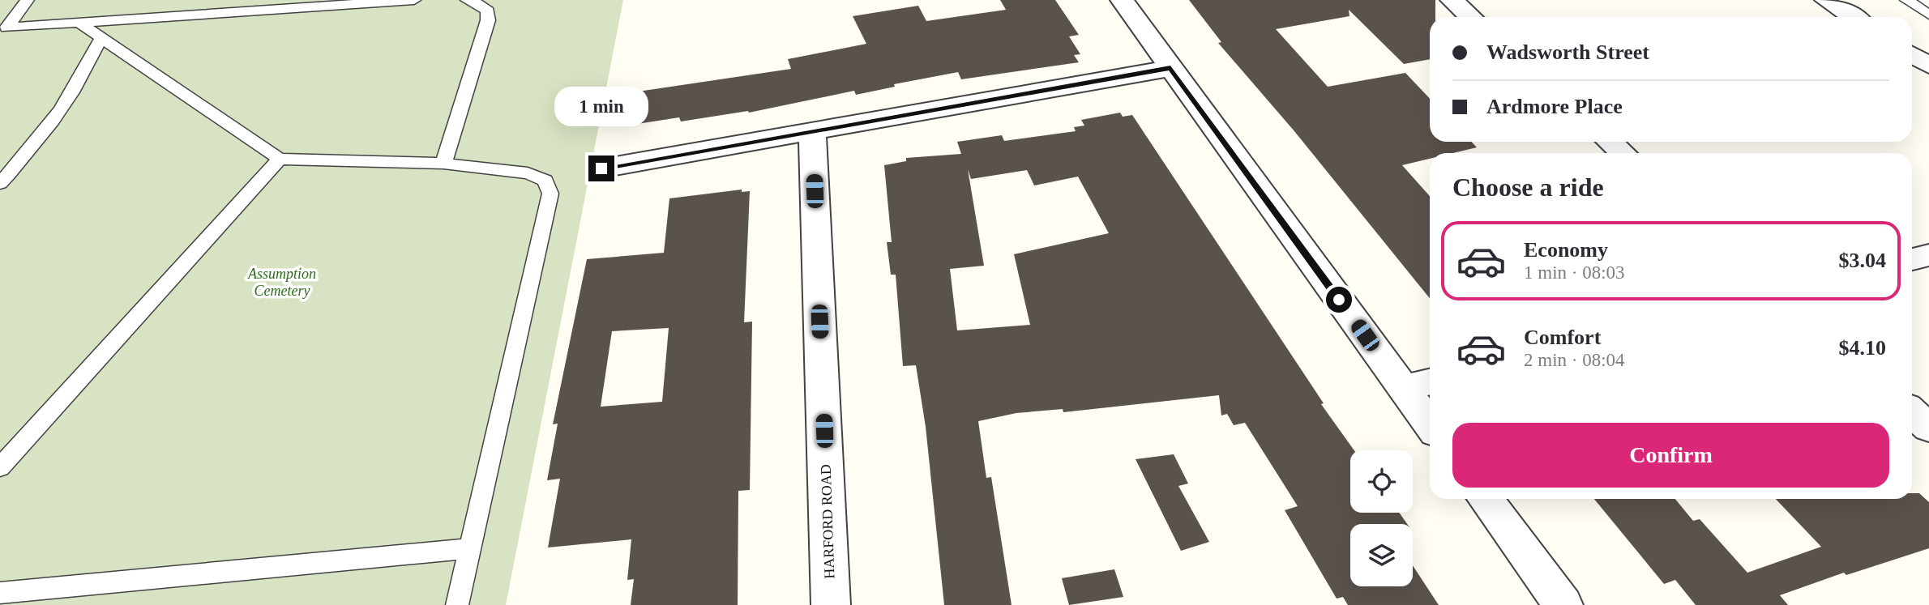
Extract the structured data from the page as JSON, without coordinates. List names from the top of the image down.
{
  "streets": {
    "street": ["HARFORD ROAD"]
  },
  "parks": ["Assumption Cemetery"],
  "page": {
    "banner": ["Wadsworth Street", "Ardmore Place"],
    "bubble": "1 min",
    "heading": "Choose a ride",
    "list": [
      {
        "name": "Economy",
        "note": "1 min · 08:03",
        "value": "$3.04"
      },
      {
        "name": "Comfort",
        "note": "2 min · 08:04",
        "value": "$4.10"
      }
    ],
    "buttons": "Confirm"
  }
}
